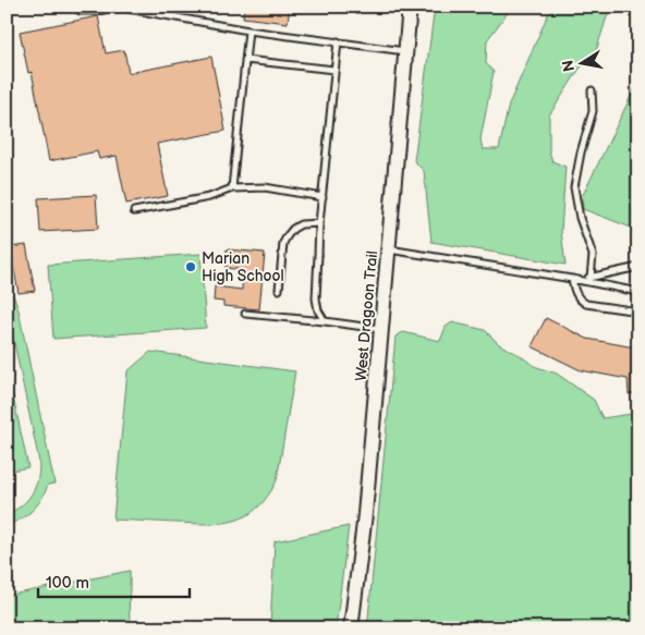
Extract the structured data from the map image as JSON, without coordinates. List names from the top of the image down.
{
  "streets": {
    "street": ["West Dragoon Trail"]
  },
  "places": ["Marian High School"],
  "scale_bar": "100 m",
  "north": "left"
}
